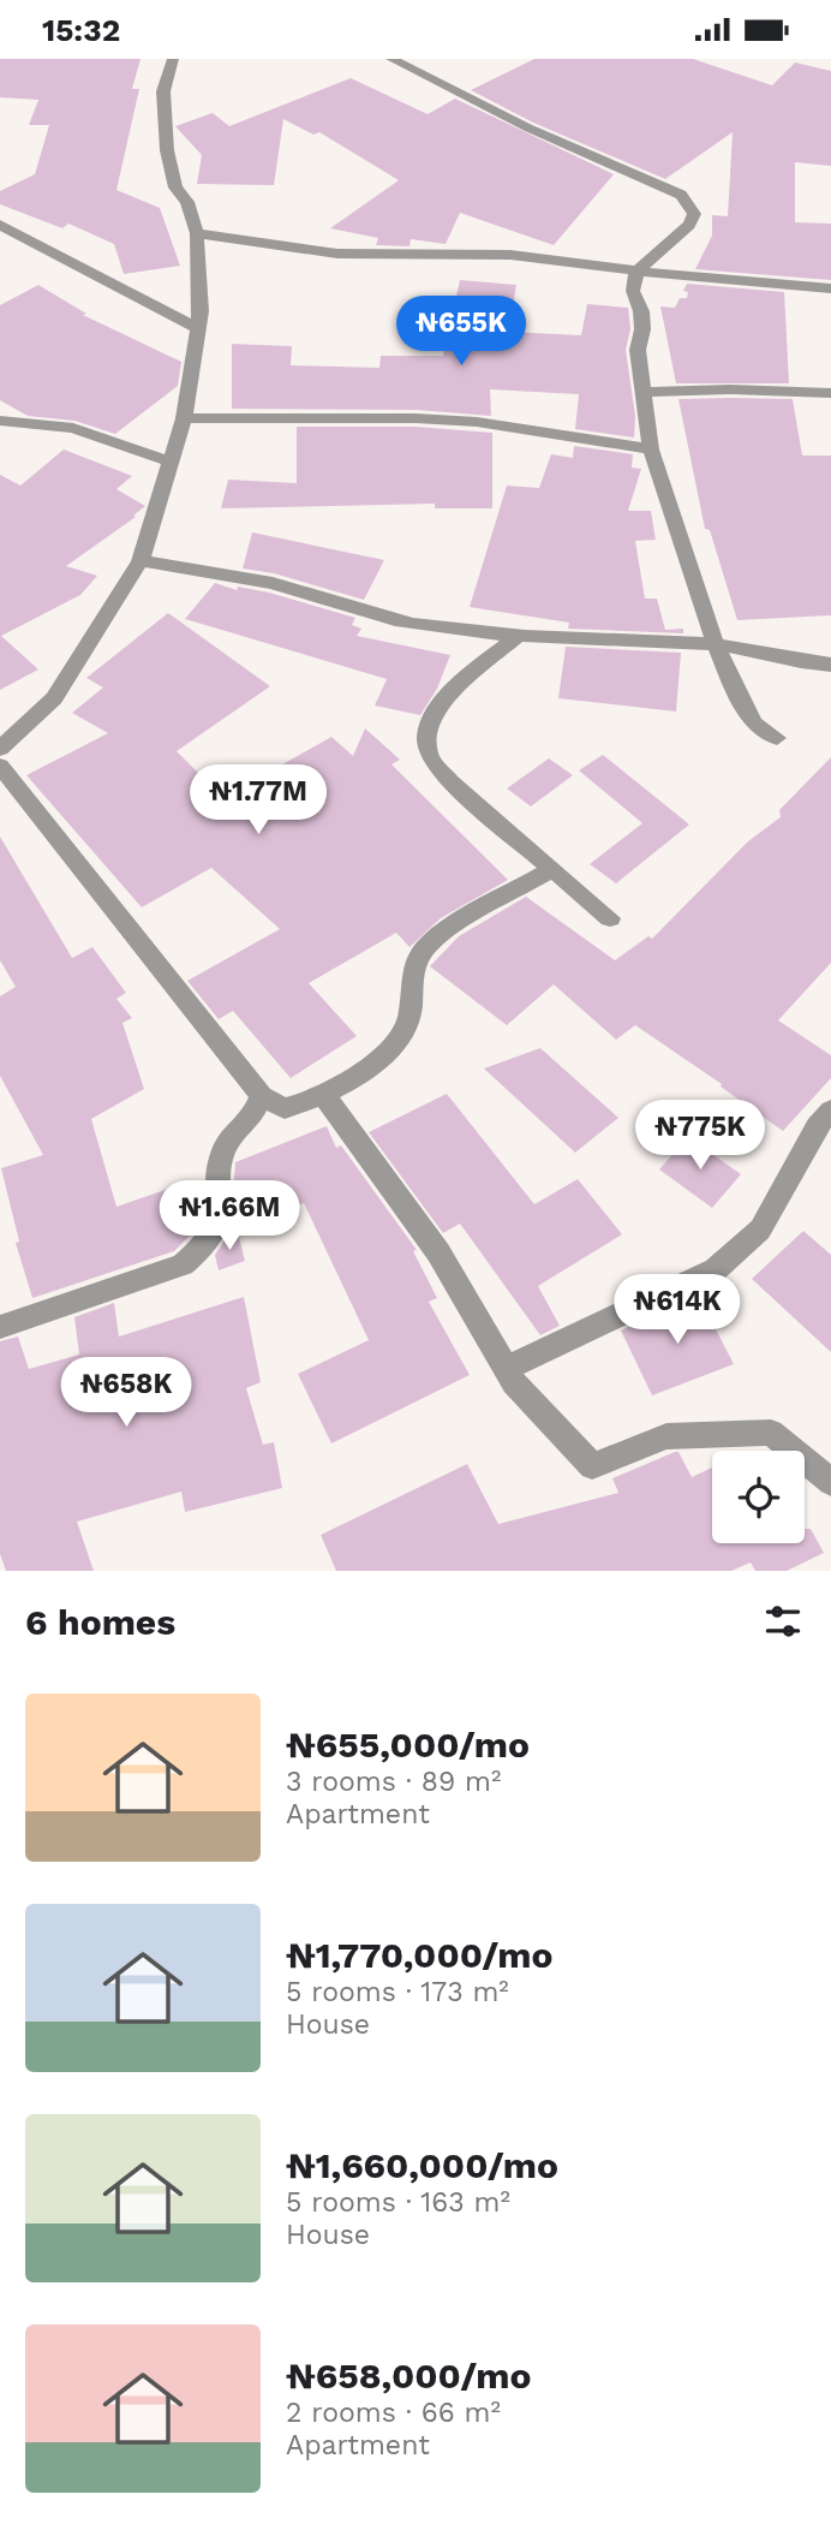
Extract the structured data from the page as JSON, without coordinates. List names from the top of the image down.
{
  "page": {
    "status": "15:32",
    "price": [
      "₦655K",
      "₦1.77M",
      "₦775K",
      "₦1.66M",
      "₦614K",
      "₦658K"
    ],
    "heading": "6 homes",
    "list": [
      {
        "name": "₦655,000/mo",
        "note": "3 rooms · 89 m² · Apartment"
      },
      {
        "name": "₦1,770,000/mo",
        "note": "5 rooms · 173 m² · House"
      },
      {
        "name": "₦1,660,000/mo",
        "note": "5 rooms · 163 m² · House"
      },
      {
        "name": "₦658,000/mo",
        "note": "2 rooms · 66 m² · Apartment"
      }
    ]
  }
}
